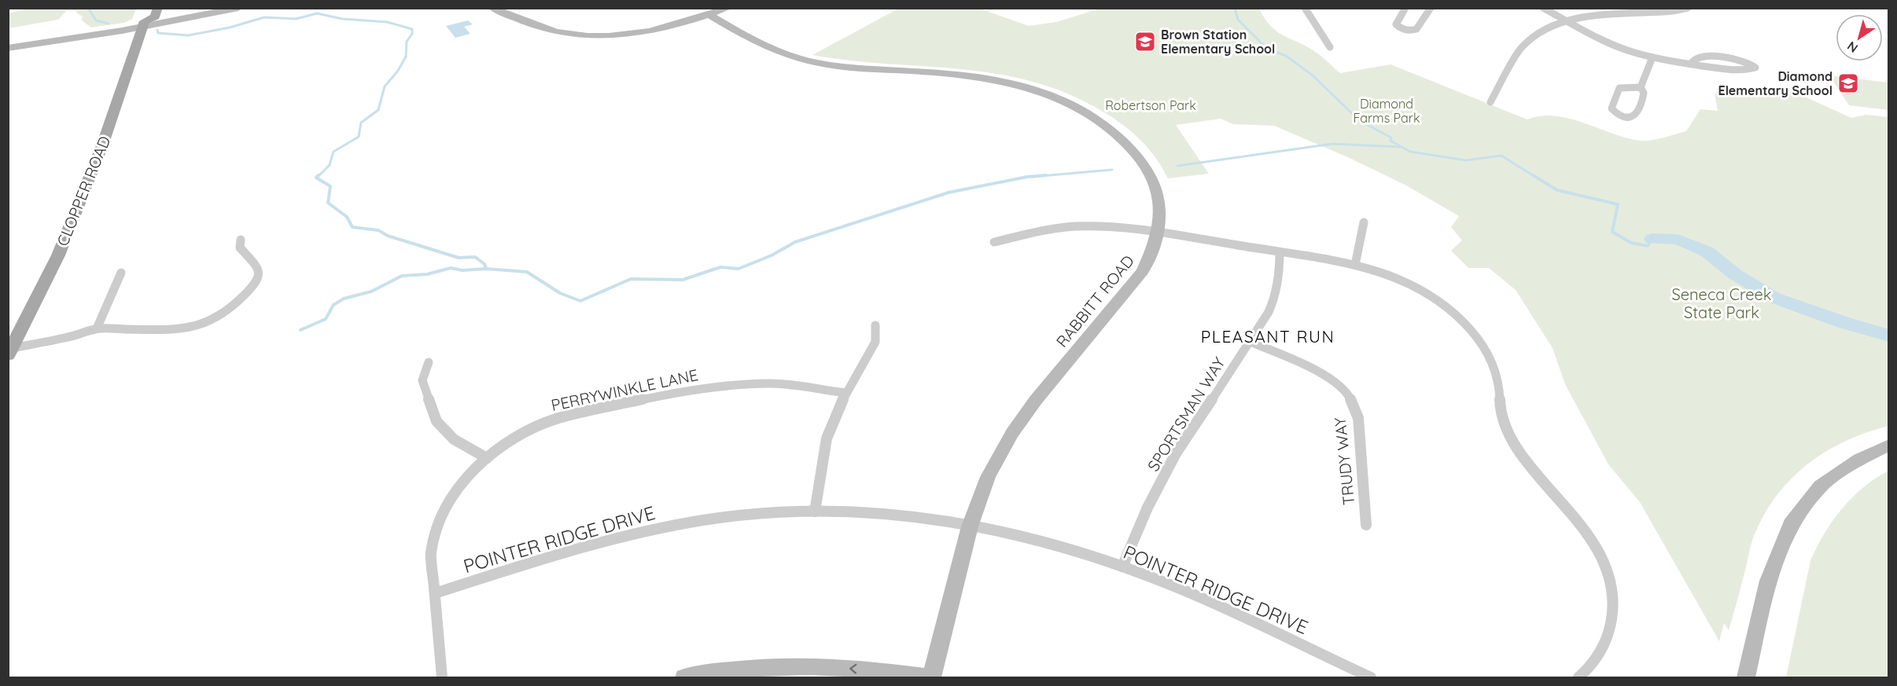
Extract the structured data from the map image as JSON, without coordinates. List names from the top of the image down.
{
  "streets": {
    "main road": ["CLOPPER ROAD"],
    "street": [
      "RABBITT ROAD",
      "PERRYWINKLE LANE",
      "SPORTSMAN WAY",
      "TRUDY WAY",
      "POINTER RIDGE DRIVE"
    ]
  },
  "crossings": [
    ["RABBITT ROAD", "POINTER RIDGE DRIVE"],
    ["PERRYWINKLE LANE", "POINTER RIDGE DRIVE"],
    ["SPORTSMAN WAY", "TRUDY WAY"],
    ["SPORTSMAN WAY", "POINTER RIDGE DRIVE"]
  ],
  "districts": ["PLEASANT RUN"],
  "parks": ["Diamond Farms Park", "Robertson Park", "Seneca Creek State Park"],
  "places": {
    "school or university": ["Brown Station Elementary School", "Diamond Elementary School"]
  },
  "north": "bottom left"
}
